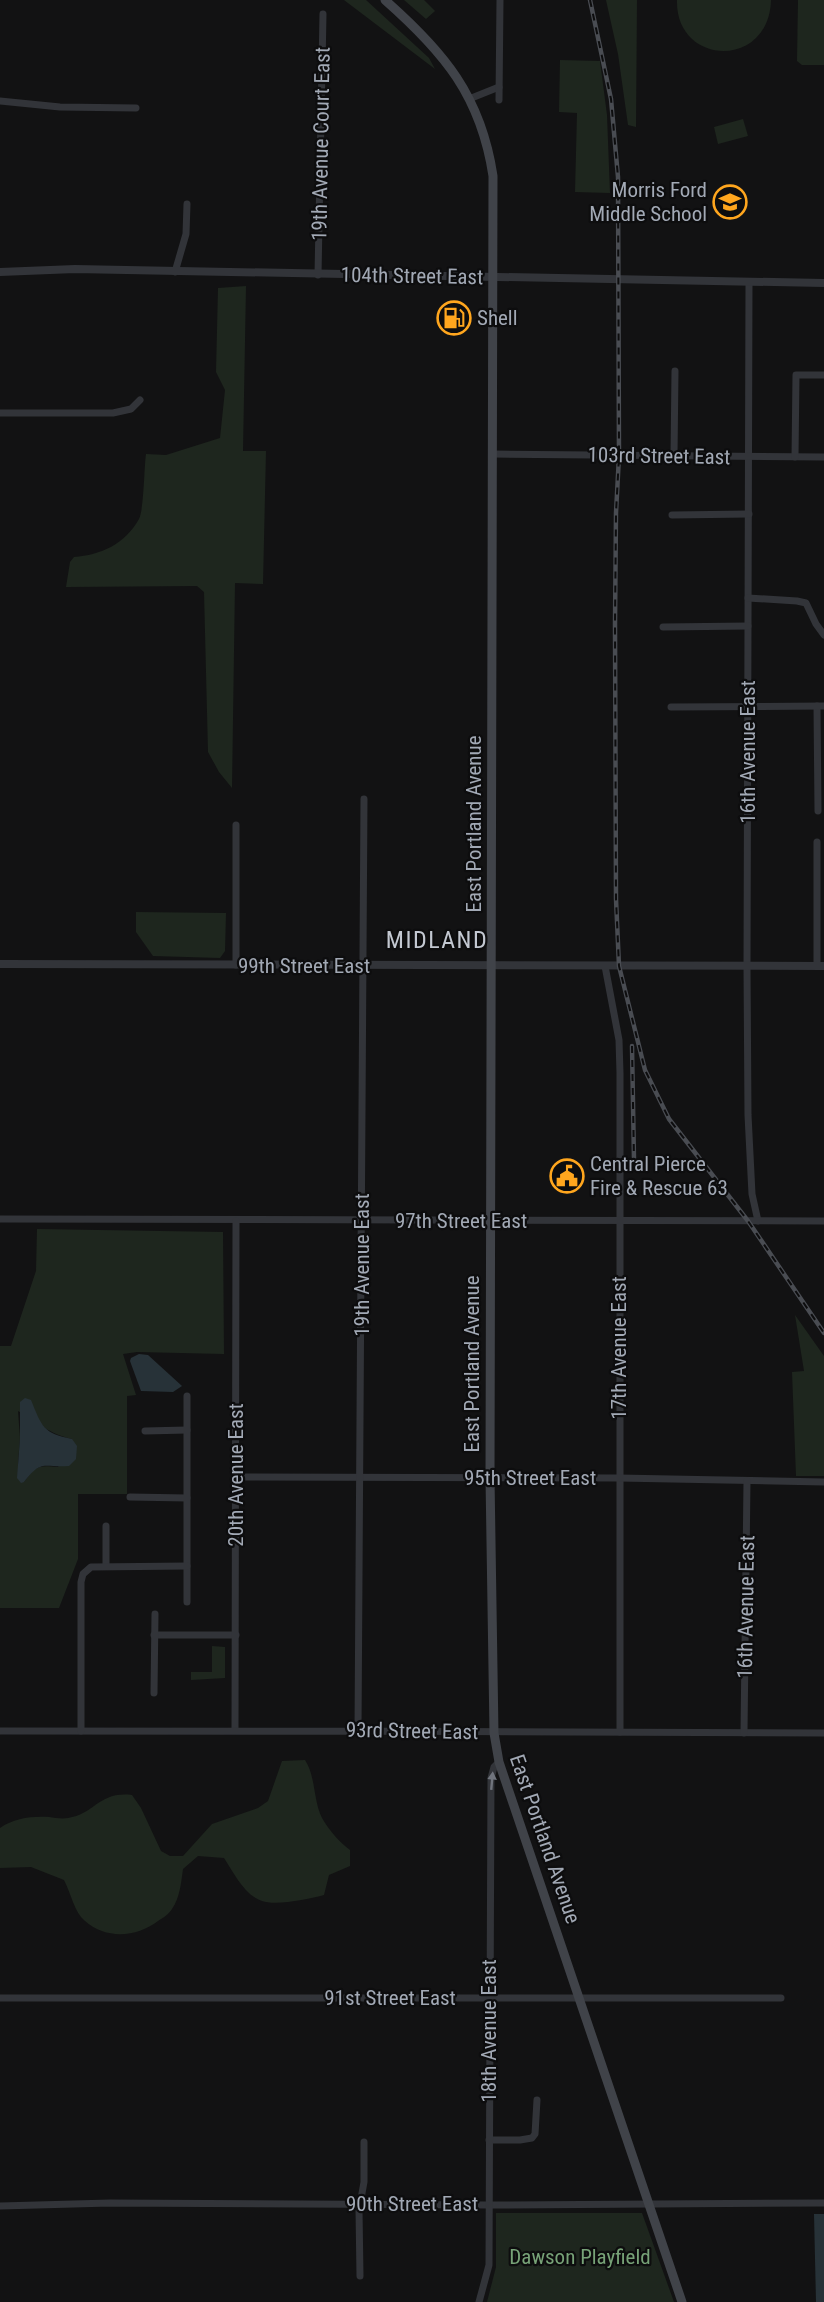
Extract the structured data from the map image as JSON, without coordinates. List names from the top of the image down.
{
  "streets": {
    "main road": ["East Portland Avenue"],
    "street": [
      "19th Avenue Court East",
      "104th Street East",
      "103rd Street East",
      "16th Avenue East",
      "99th Street East",
      "97th Street East",
      "19th Avenue East",
      "17th Avenue East",
      "20th Avenue East",
      "95th Street East",
      "93rd Street East",
      "91st Street East",
      "18th Avenue East",
      "90th Street East"
    ]
  },
  "crossings": [
    ["19th Avenue Court East", "104th Street East"],
    ["104th Street East", "16th Avenue East"],
    ["104th Street East", "East Portland Avenue"],
    ["103rd Street East", "16th Avenue East"],
    ["103rd Street East", "East Portland Avenue"],
    ["16th Avenue East", "99th Street East"],
    ["16th Avenue East", "97th Street East"],
    ["16th Avenue East", "95th Street East"],
    ["16th Avenue East", "93rd Street East"],
    ["East Portland Avenue", "99th Street East"],
    ["East Portland Avenue", "97th Street East"],
    ["East Portland Avenue", "95th Street East"],
    ["East Portland Avenue", "93rd Street East"],
    ["East Portland Avenue", "91st Street East"],
    ["East Portland Avenue", "18th Avenue East"],
    ["East Portland Avenue", "90th Street East"],
    ["99th Street East", "19th Avenue East"],
    ["99th Street East", "17th Avenue East"],
    ["97th Street East", "19th Avenue East"],
    ["97th Street East", "17th Avenue East"],
    ["97th Street East", "20th Avenue East"],
    ["19th Avenue East", "95th Street East"],
    ["19th Avenue East", "93rd Street East"],
    ["17th Avenue East", "95th Street East"],
    ["17th Avenue East", "93rd Street East"],
    ["20th Avenue East", "95th Street East"],
    ["20th Avenue East", "93rd Street East"],
    ["91st Street East", "18th Avenue East"],
    ["18th Avenue East", "90th Street East"]
  ],
  "one_way": ["18th Avenue East"],
  "districts": ["MIDLAND"],
  "parks": ["Dawson Playfield"],
  "places": {
    "school or university": ["Morris Ford Middle School"],
    "fuel station": ["Shell"],
    "public building": ["Central Pierce Fire & Rescue 63"]
  }
}
